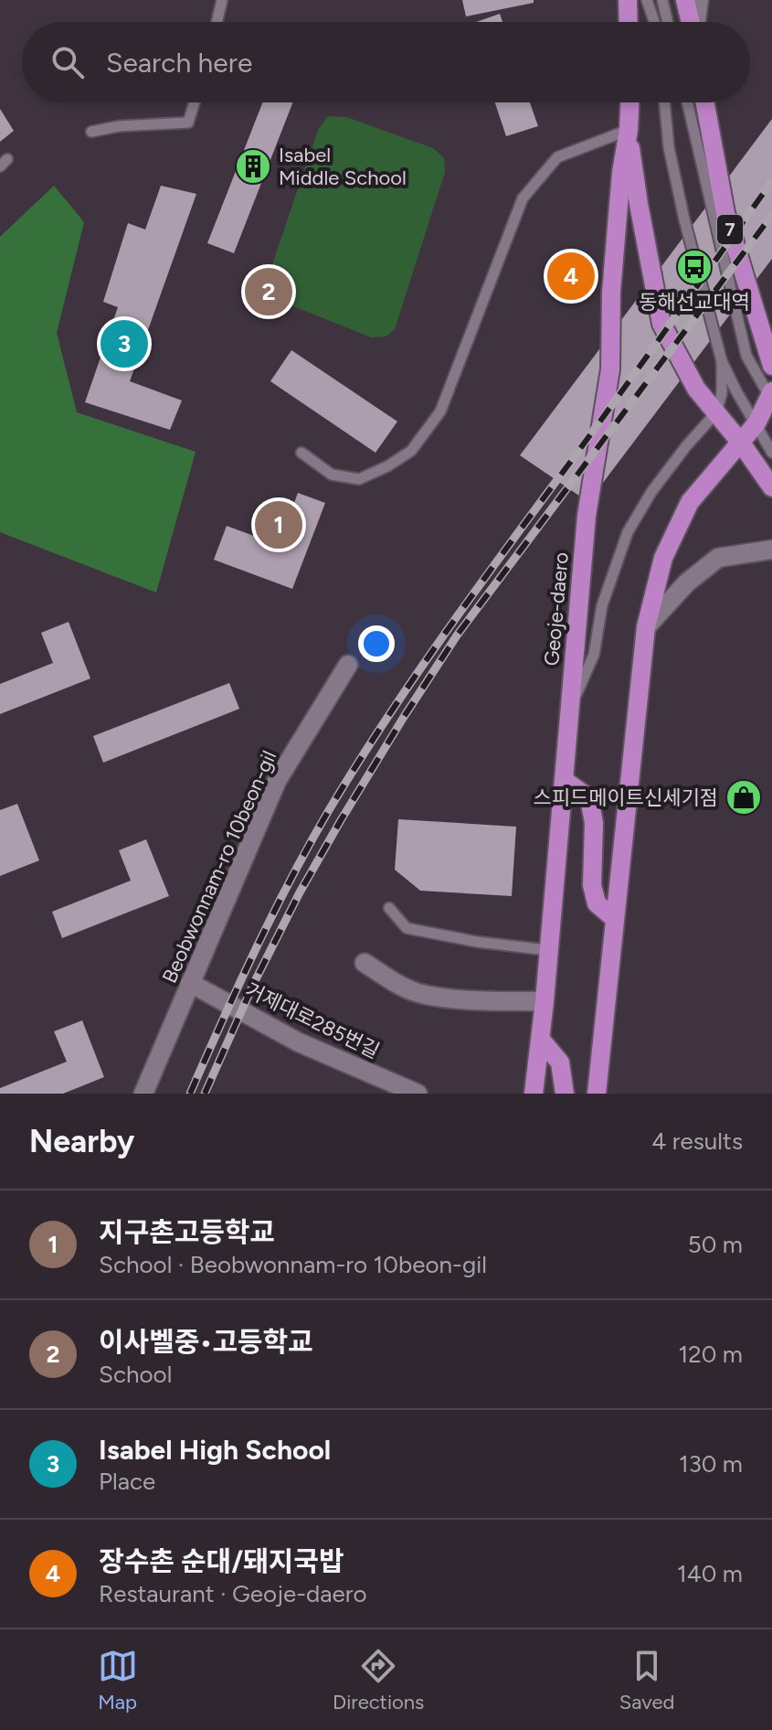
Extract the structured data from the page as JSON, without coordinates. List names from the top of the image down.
{
  "streets": {
    "main road": ["7", "Geoje-daero"],
    "street": ["Beobwonnam-ro 10beon-gil", "거제대로285번길"]
  },
  "crossings": [
    ["Beobwonnam-ro 10beon-gil", "거제대로285번길"]
  ],
  "places": {
    "building": ["Isabel Middle School"],
    "bus stop": ["동해선교대역"],
    "shop": ["스피드메이트신세기점"]
  },
  "page": {
    "search": "Search here",
    "pins": [
      "4",
      "2",
      "3",
      "1"
    ],
    "heading": ["Nearby", "4 results"],
    "list": [
      {
        "mark": "1",
        "name": "지구촌고등학교",
        "note": "School · Beobwonnam-ro 10beon-gil",
        "value": "50 m"
      },
      {
        "mark": "2",
        "name": "이사벨중•고등학교",
        "note": "School",
        "value": "120 m"
      },
      {
        "mark": "3",
        "name": "Isabel High School",
        "note": "Place",
        "value": "130 m"
      },
      {
        "mark": "4",
        "name": "장수촌 순대/돼지국밥",
        "note": "Restaurant · Geoje-daero",
        "value": "140 m"
      }
    ],
    "nav": ["Map", "Directions", "Saved"]
  }
}
